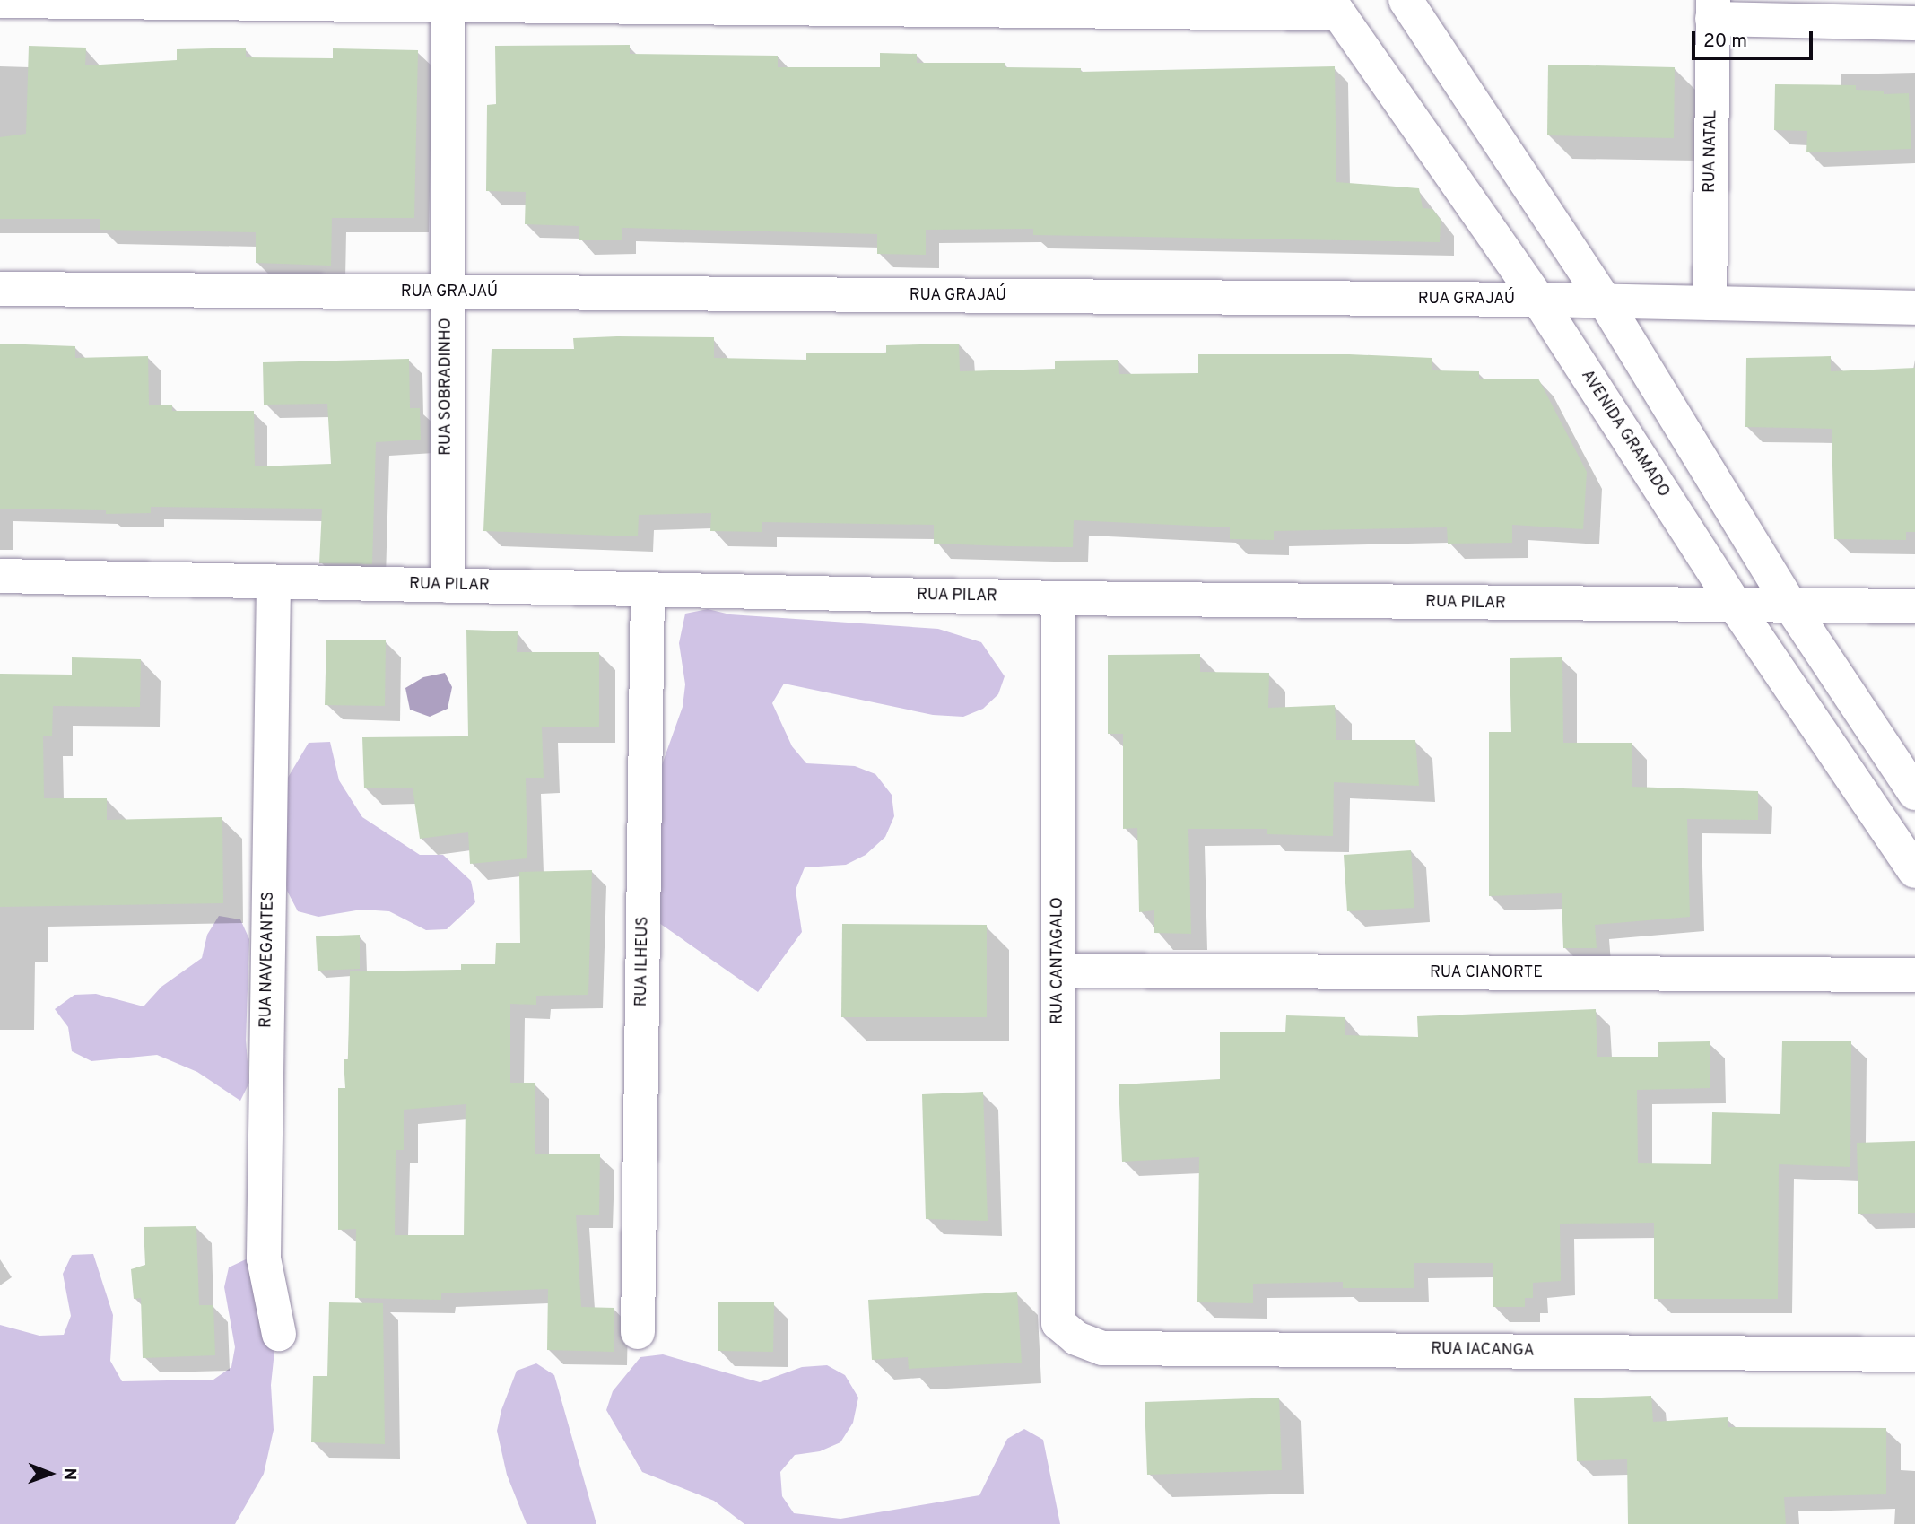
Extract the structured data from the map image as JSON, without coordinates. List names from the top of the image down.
{
  "streets": {
    "street": [
      "RUA NATAL",
      "RUA GRAJAÚ",
      "RUA SOBRADINHO",
      "AVENIDA GRAMADO",
      "RUA PILAR",
      "RUA NAVEGANTES",
      "RUA CANTAGALO",
      "RUA ILHEUS",
      "RUA CIANORTE",
      "RUA IACANGA"
    ]
  },
  "crossings": [
    ["RUA NATAL", "RUA GRAJAÚ"],
    ["RUA GRAJAÚ", "RUA SOBRADINHO"],
    ["RUA GRAJAÚ", "AVENIDA GRAMADO"],
    ["RUA SOBRADINHO", "RUA PILAR"],
    ["AVENIDA GRAMADO", "RUA PILAR"],
    ["RUA PILAR", "RUA NAVEGANTES"],
    ["RUA PILAR", "RUA CANTAGALO"],
    ["RUA PILAR", "RUA ILHEUS"],
    ["RUA CANTAGALO", "RUA CIANORTE"],
    ["RUA CANTAGALO", "RUA IACANGA"]
  ],
  "scale_bar": "20 m",
  "north": "right"
}
